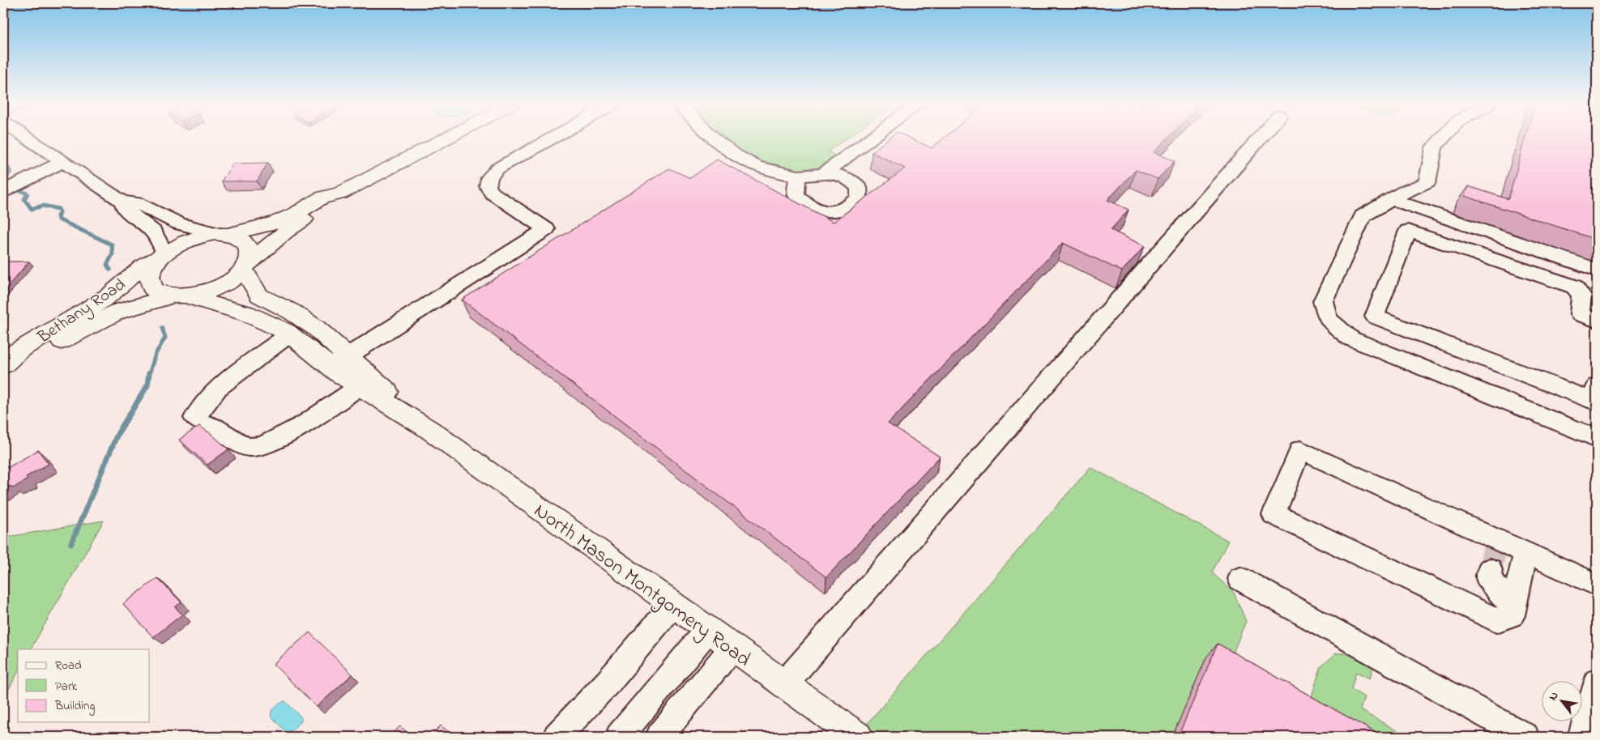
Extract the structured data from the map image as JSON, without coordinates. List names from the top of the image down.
{
  "streets": {
    "main road": ["Bethany Road", "North Mason Montgomery Road"]
  },
  "crossings": [
    ["Bethany Road", "North Mason Montgomery Road"]
  ],
  "legend": ["Road", "Park", "Building"],
  "north": "top left"
}
